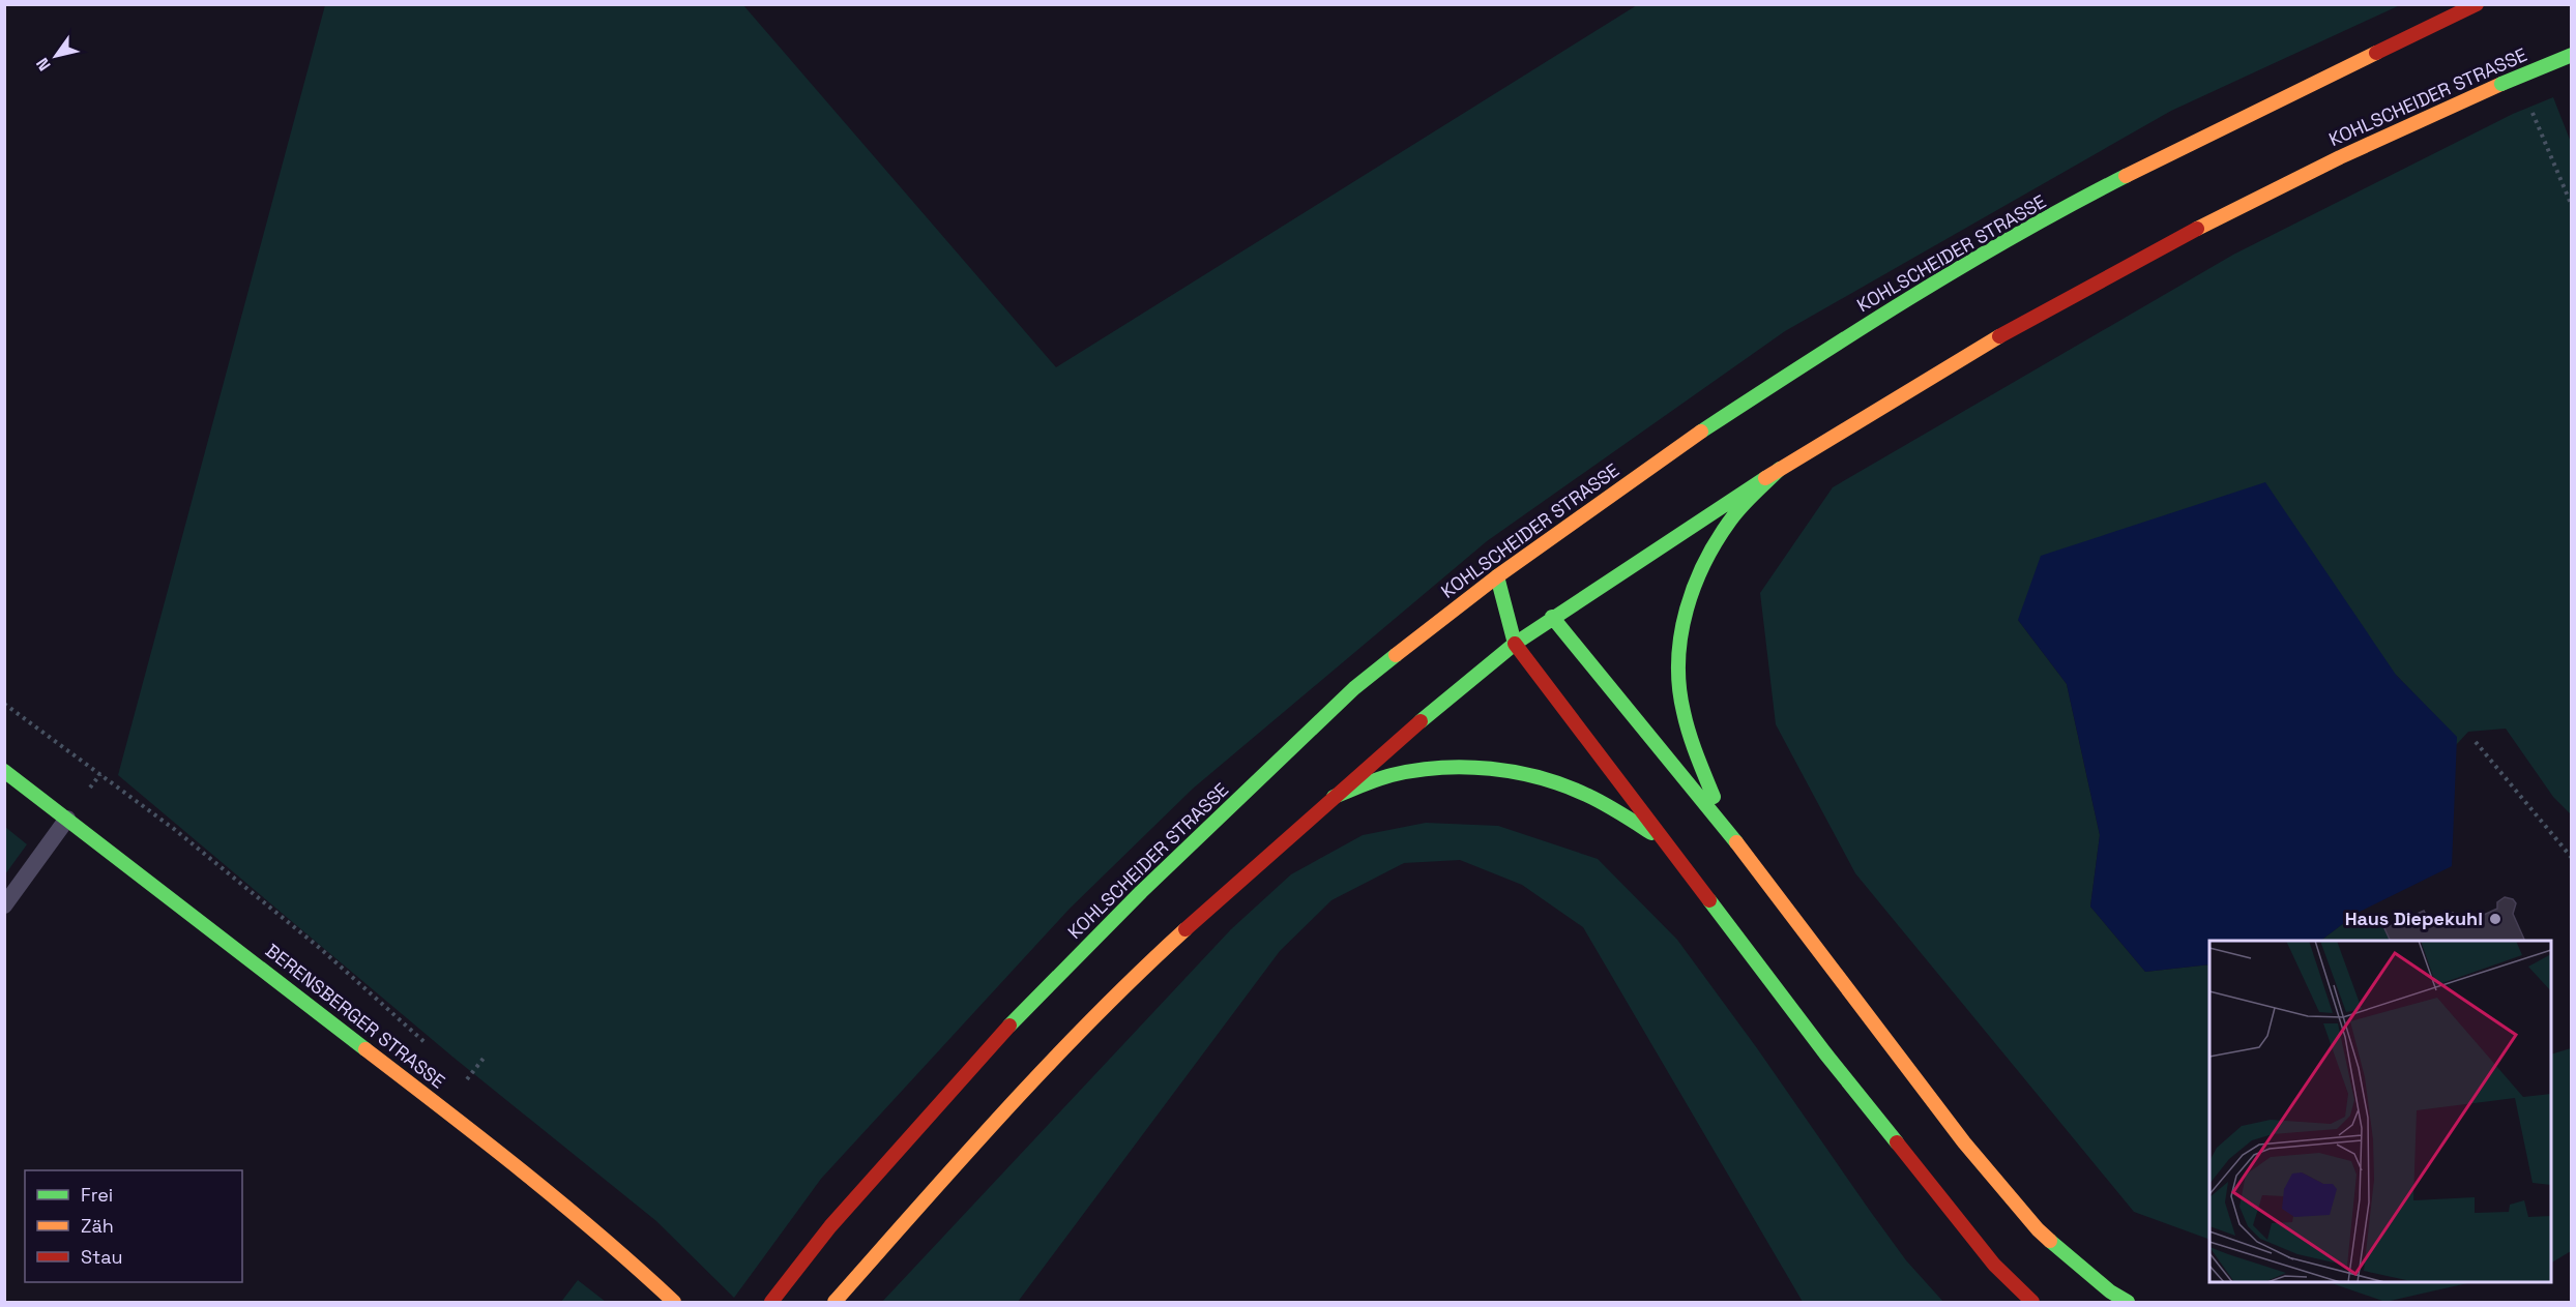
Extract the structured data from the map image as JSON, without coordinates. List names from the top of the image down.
{
  "streets": {
    "main road": ["KOHLSCHEIDER STRASSE", "BERENSBERGER STRASSE"]
  },
  "places": ["Haus Diepekuhl"],
  "legend": ["Frei", "Zäh", "Stau"],
  "north": "bottom left"
}
